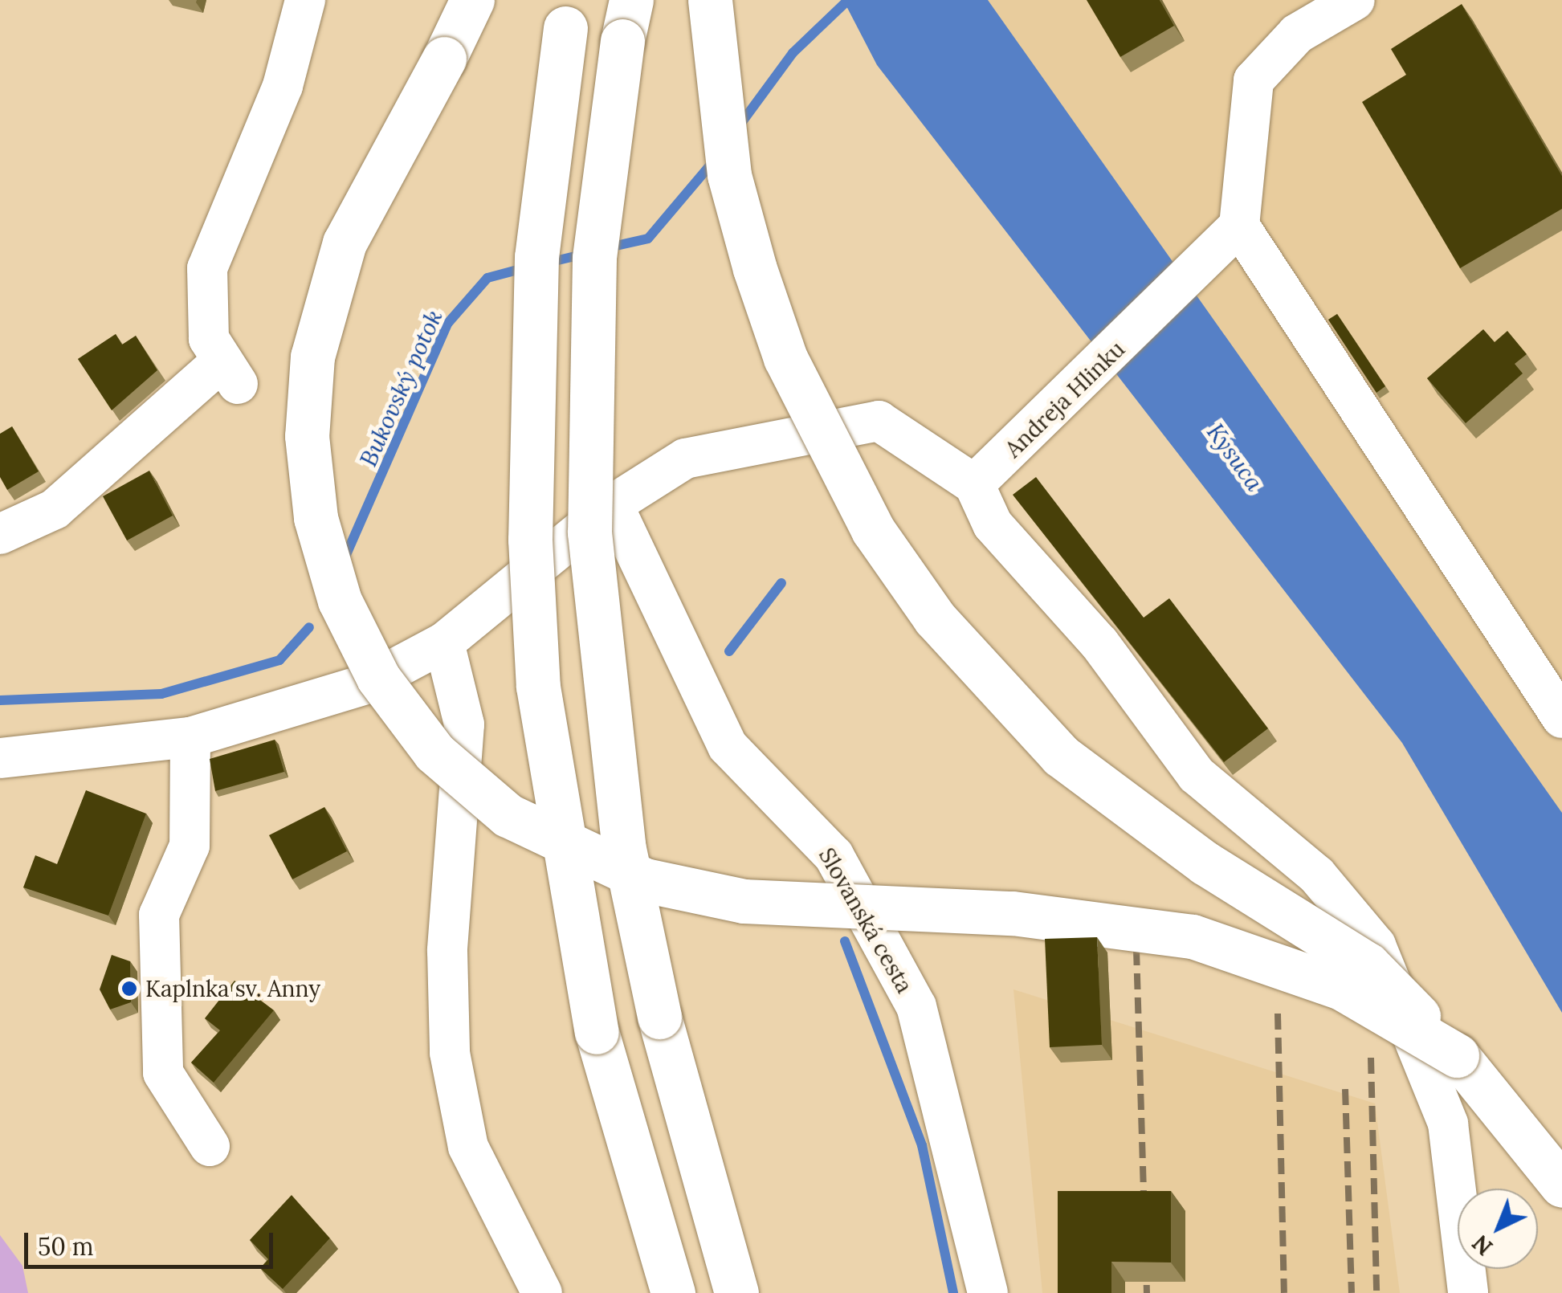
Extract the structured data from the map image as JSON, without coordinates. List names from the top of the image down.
{
  "streets": {
    "street": ["Andreja Hlinku", "Slovanská cesta"]
  },
  "water": ["Bukovský potok", "Kysuca"],
  "places": ["Kaplnka sv. Anny"],
  "scale_bar": "50 m",
  "north": "bottom left"
}
